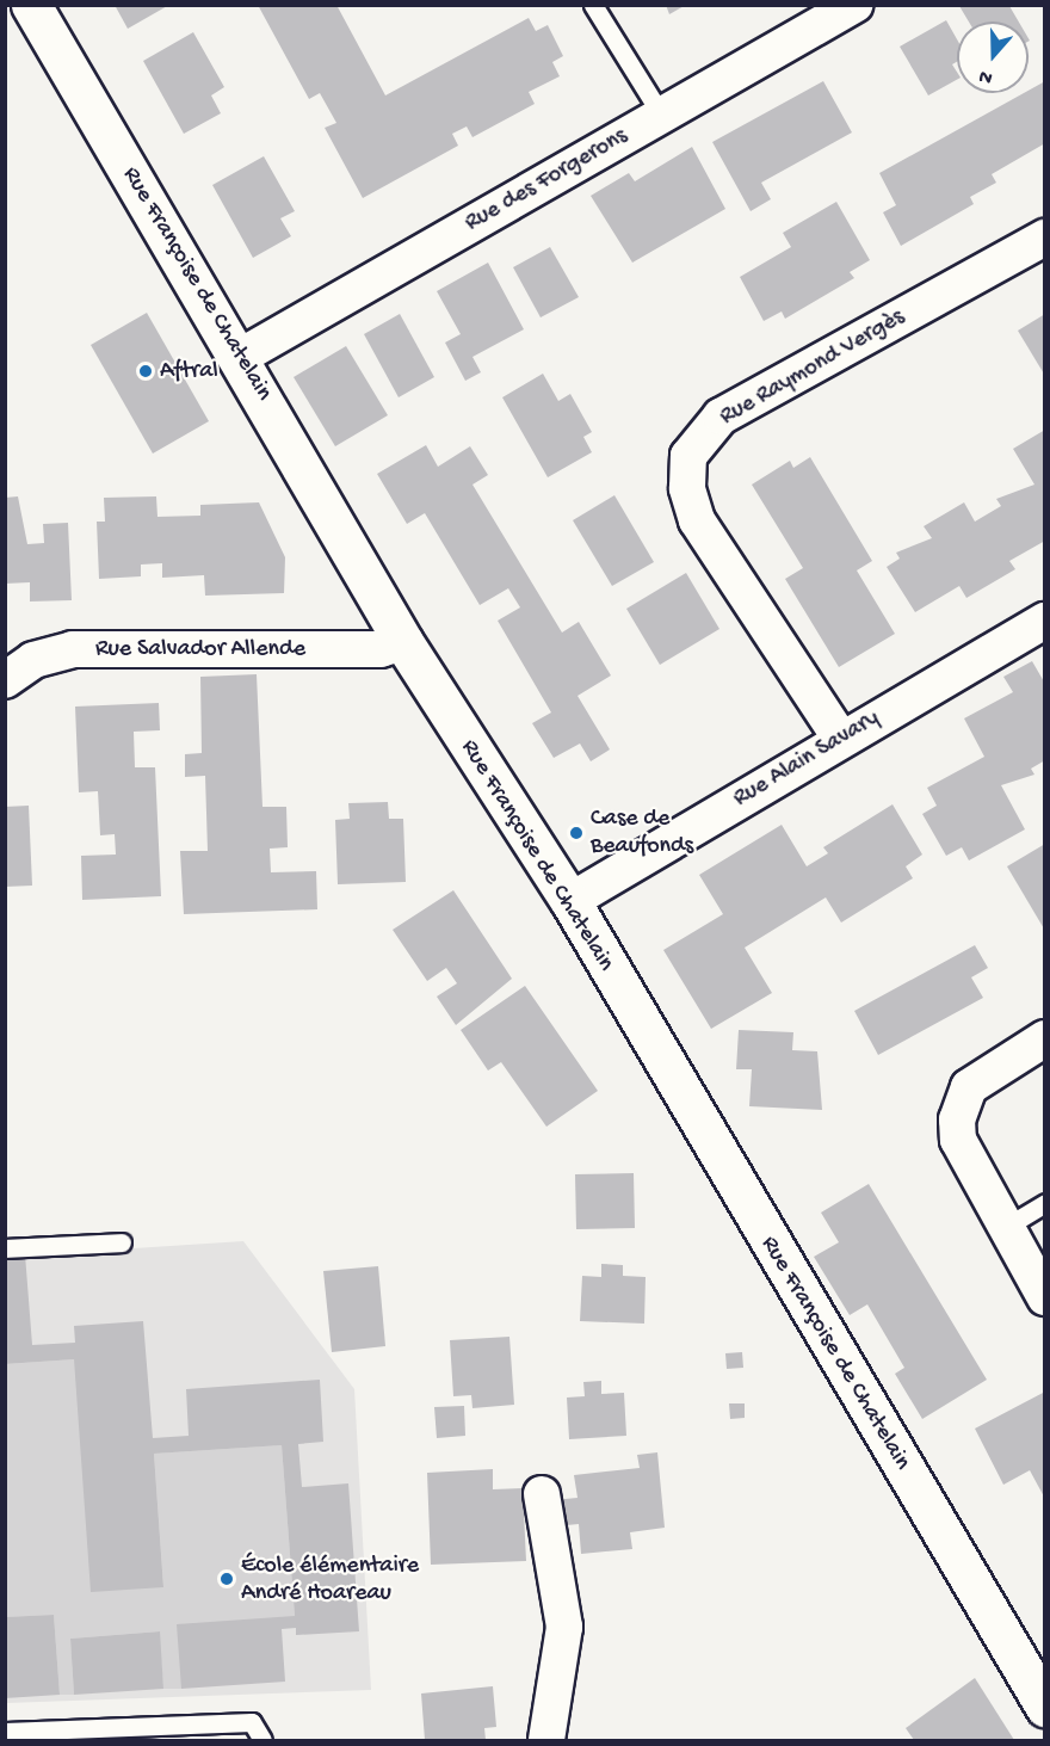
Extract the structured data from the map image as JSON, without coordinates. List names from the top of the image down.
{
  "streets": {
    "street": [
      "Rue des Forgerons",
      "Rue Françoise de Chatelain",
      "Rue Raymond Vergès",
      "Rue Salvador Allende",
      "Rue Alain Savary"
    ]
  },
  "crossings": [
    ["Rue des Forgerons", "Rue Françoise de Chatelain"],
    ["Rue Françoise de Chatelain", "Rue Salvador Allende"],
    ["Rue Françoise de Chatelain", "Rue Alain Savary"],
    ["Rue Raymond Vergès", "Rue Alain Savary"]
  ],
  "places": ["Aftral", "Case de Beaufonds", "École élémentaire André Hoareau"],
  "north": "bottom"
}
